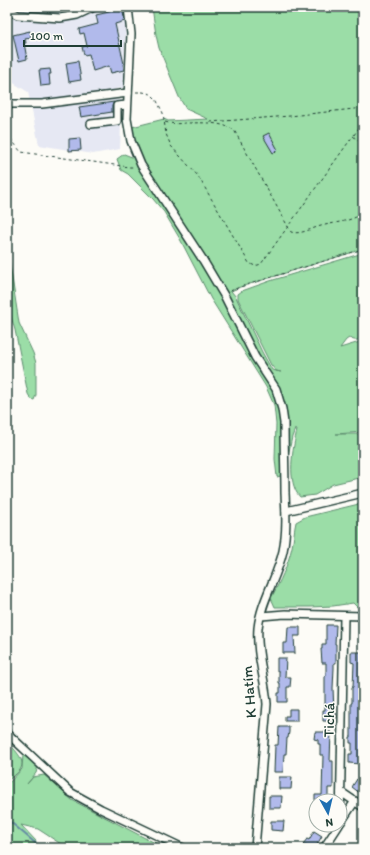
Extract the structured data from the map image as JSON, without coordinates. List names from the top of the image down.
{
  "streets": {
    "street": ["K Hatím", "Tichá"]
  },
  "scale_bar": "100 m",
  "north": "bottom"
}
